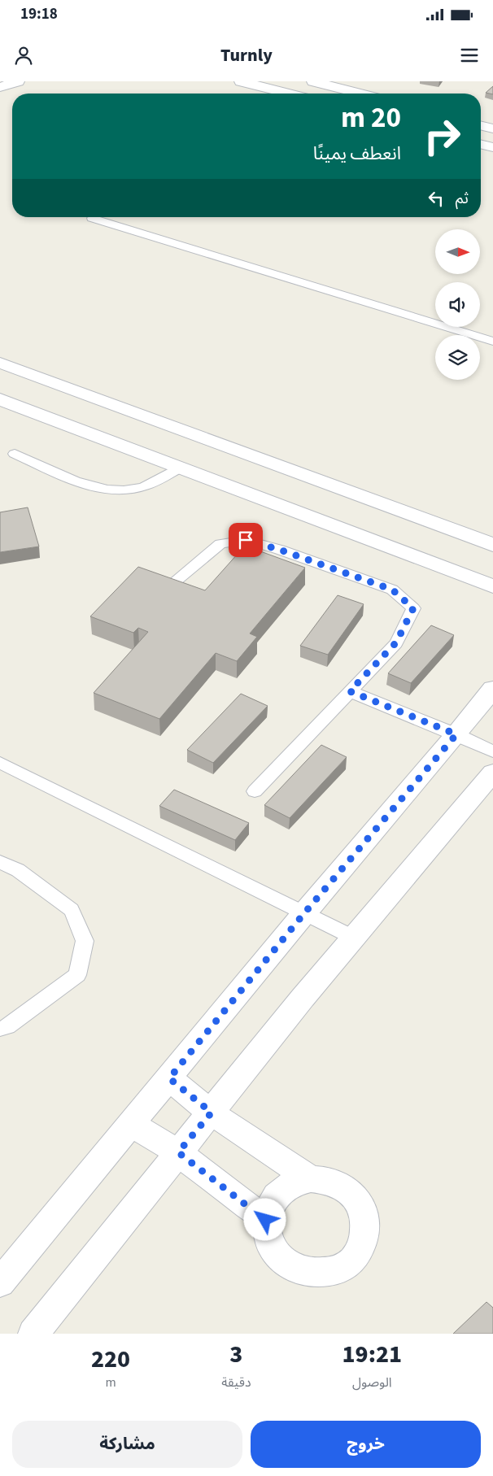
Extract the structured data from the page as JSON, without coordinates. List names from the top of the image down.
{
  "north": "right",
  "page": {
    "status": "19:18",
    "header": "Turnly",
    "turn": ["20 m", "انعطف يمينًا"],
    "then": "ثم",
    "eta": [
      "19:21",
      "الوصول",
      "3",
      "دقيقة",
      "220",
      "m"
    ],
    "buttons": ["خروج", "مشاركة"]
  }
}
